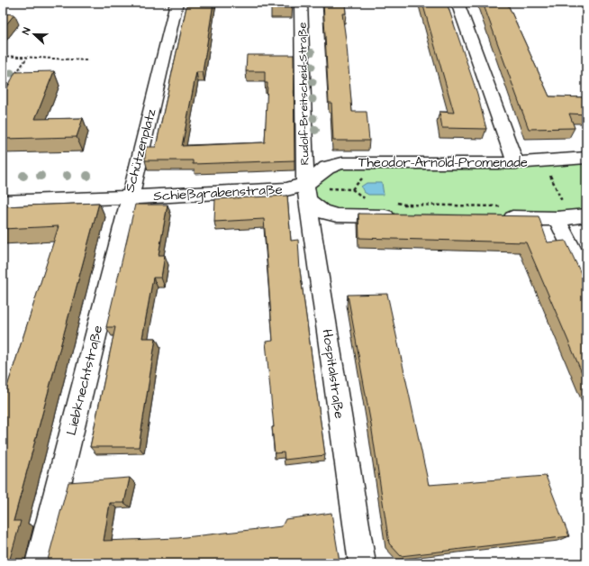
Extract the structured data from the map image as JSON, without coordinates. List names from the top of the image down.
{
  "streets": {
    "street": [
      "Rudolf-Breitscheid-Straße",
      "Schützenplatz",
      "Theodor-Arnold-Promenade",
      "Schießgrabenstraße",
      "Hospitalstraße",
      "Liebknechtstraße"
    ]
  },
  "crossings": [
    ["Rudolf-Breitscheid-Straße", "Theodor-Arnold-Promenade"],
    ["Rudolf-Breitscheid-Straße", "Schießgrabenstraße"],
    ["Rudolf-Breitscheid-Straße", "Hospitalstraße"],
    ["Schützenplatz", "Schießgrabenstraße"],
    ["Schützenplatz", "Liebknechtstraße"],
    ["Theodor-Arnold-Promenade", "Schießgrabenstraße"],
    ["Theodor-Arnold-Promenade", "Hospitalstraße"],
    ["Schießgrabenstraße", "Hospitalstraße"],
    ["Schießgrabenstraße", "Liebknechtstraße"]
  ],
  "north": "left"
}
